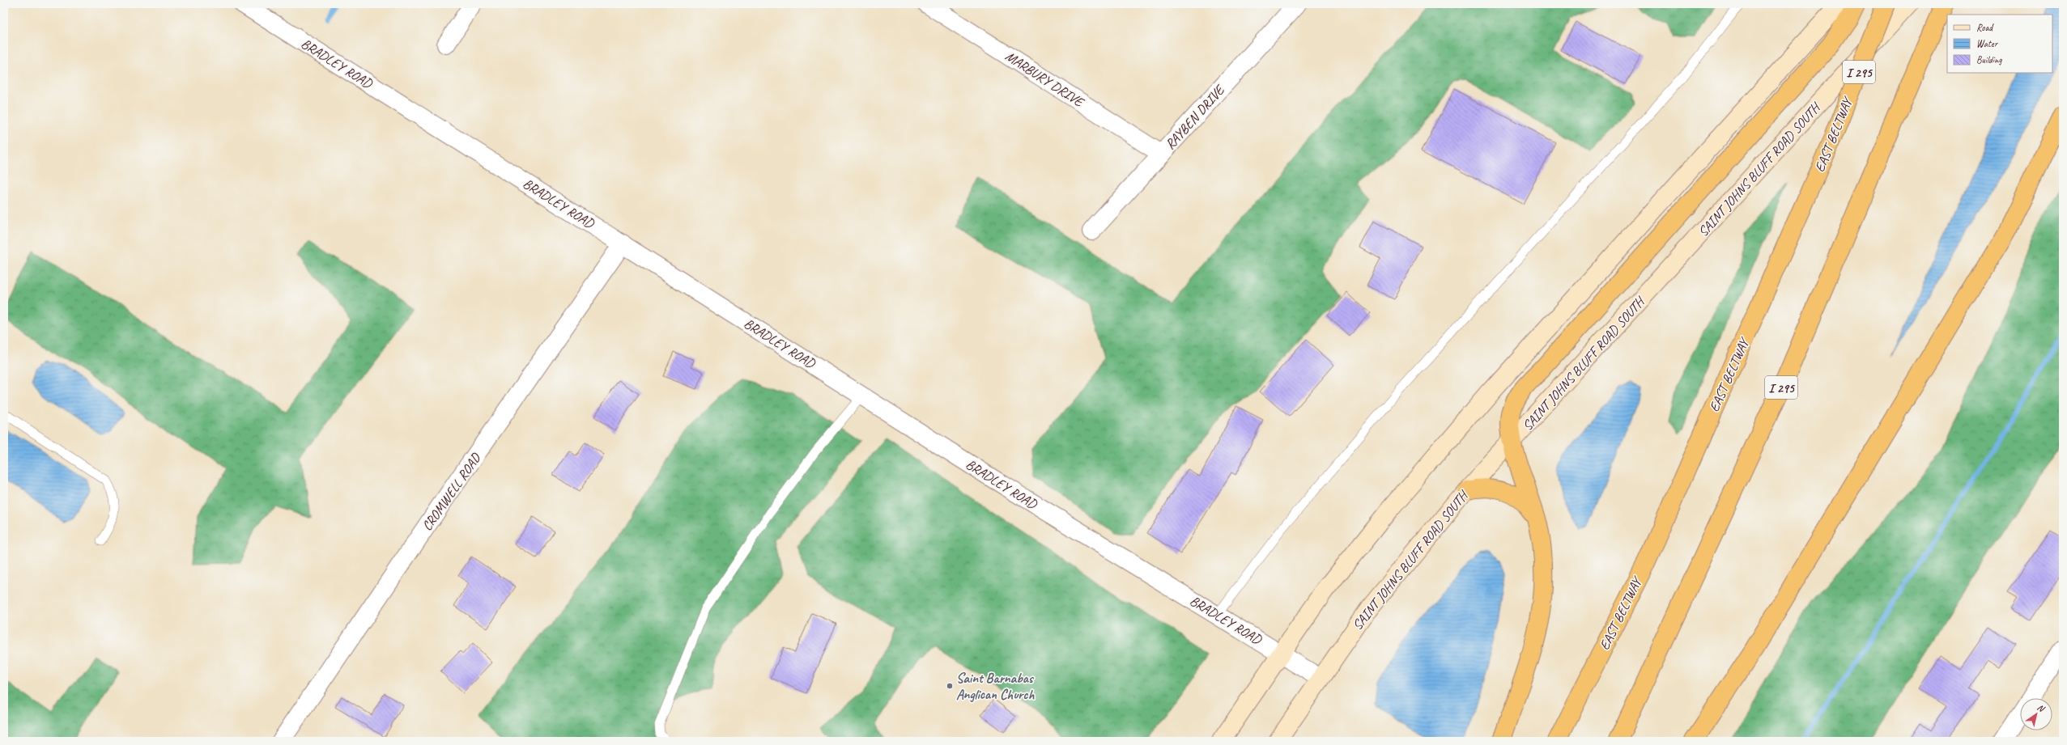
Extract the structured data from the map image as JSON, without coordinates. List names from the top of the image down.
{
  "streets": {
    "highway": ["I 295", "EAST BELTWAY"],
    "main road": ["SAINT JOHNS BLUFF ROAD SOUTH"],
    "street": [
      "BRADLEY ROAD",
      "MARBURY DRIVE",
      "RAYBEN DRIVE",
      "CROMWELL ROAD"
    ]
  },
  "crossings": [
    ["BRADLEY ROAD", "SAINT JOHNS BLUFF ROAD SOUTH"],
    ["BRADLEY ROAD", "CROMWELL ROAD"],
    ["MARBURY DRIVE", "RAYBEN DRIVE"]
  ],
  "places": ["Saint Barnabas Anglican Church"],
  "legend": ["Road", "Water", "Building"],
  "north": "top right"
}
